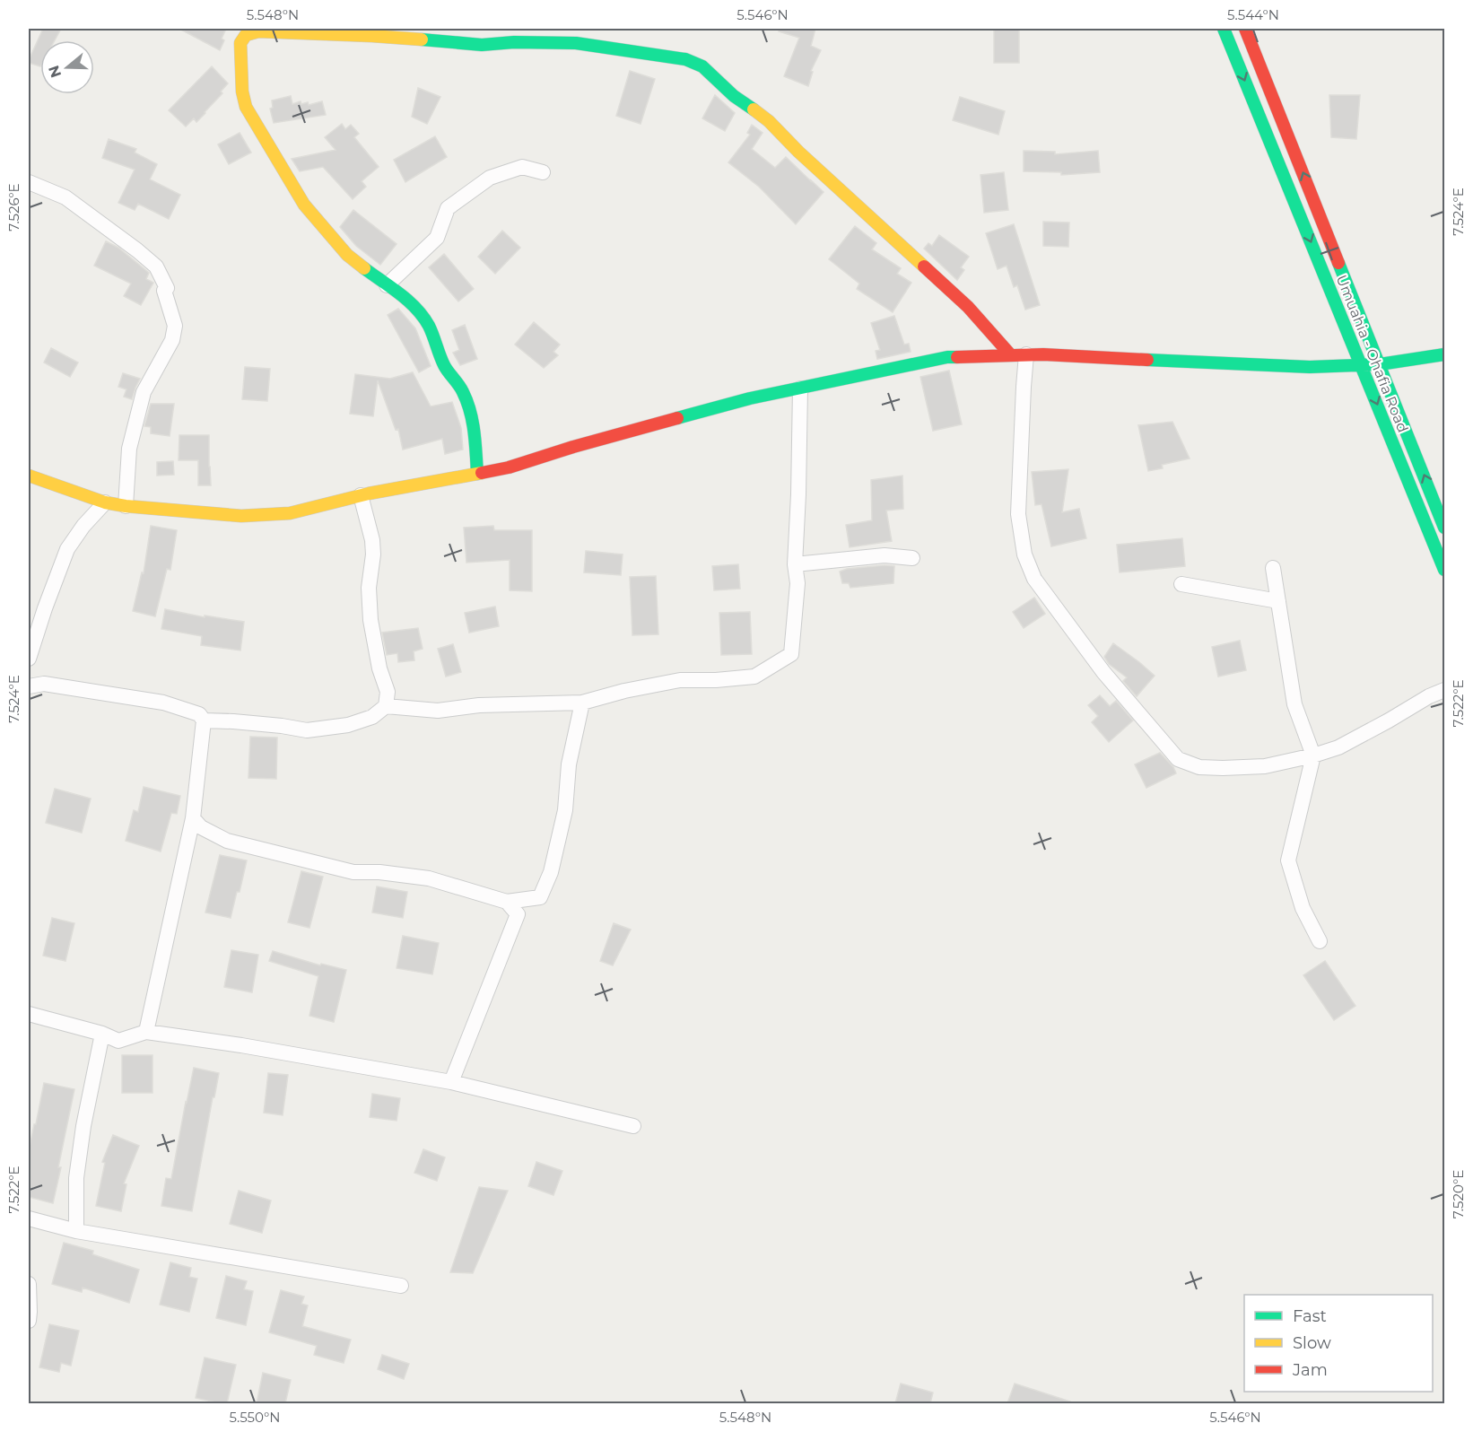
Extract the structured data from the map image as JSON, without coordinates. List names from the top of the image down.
{
  "streets": {
    "street": ["Umuahia - Ohafia Road"]
  },
  "legend": ["Fast", "Slow", "Jam"],
  "north": "left",
  "coordinates": [
    "5.548°N",
    "5.546°N",
    "5.544°N",
    "7.526°E",
    "7.524°E",
    "7.522°E",
    "7.520°E",
    "5.550°N"
  ]
}
